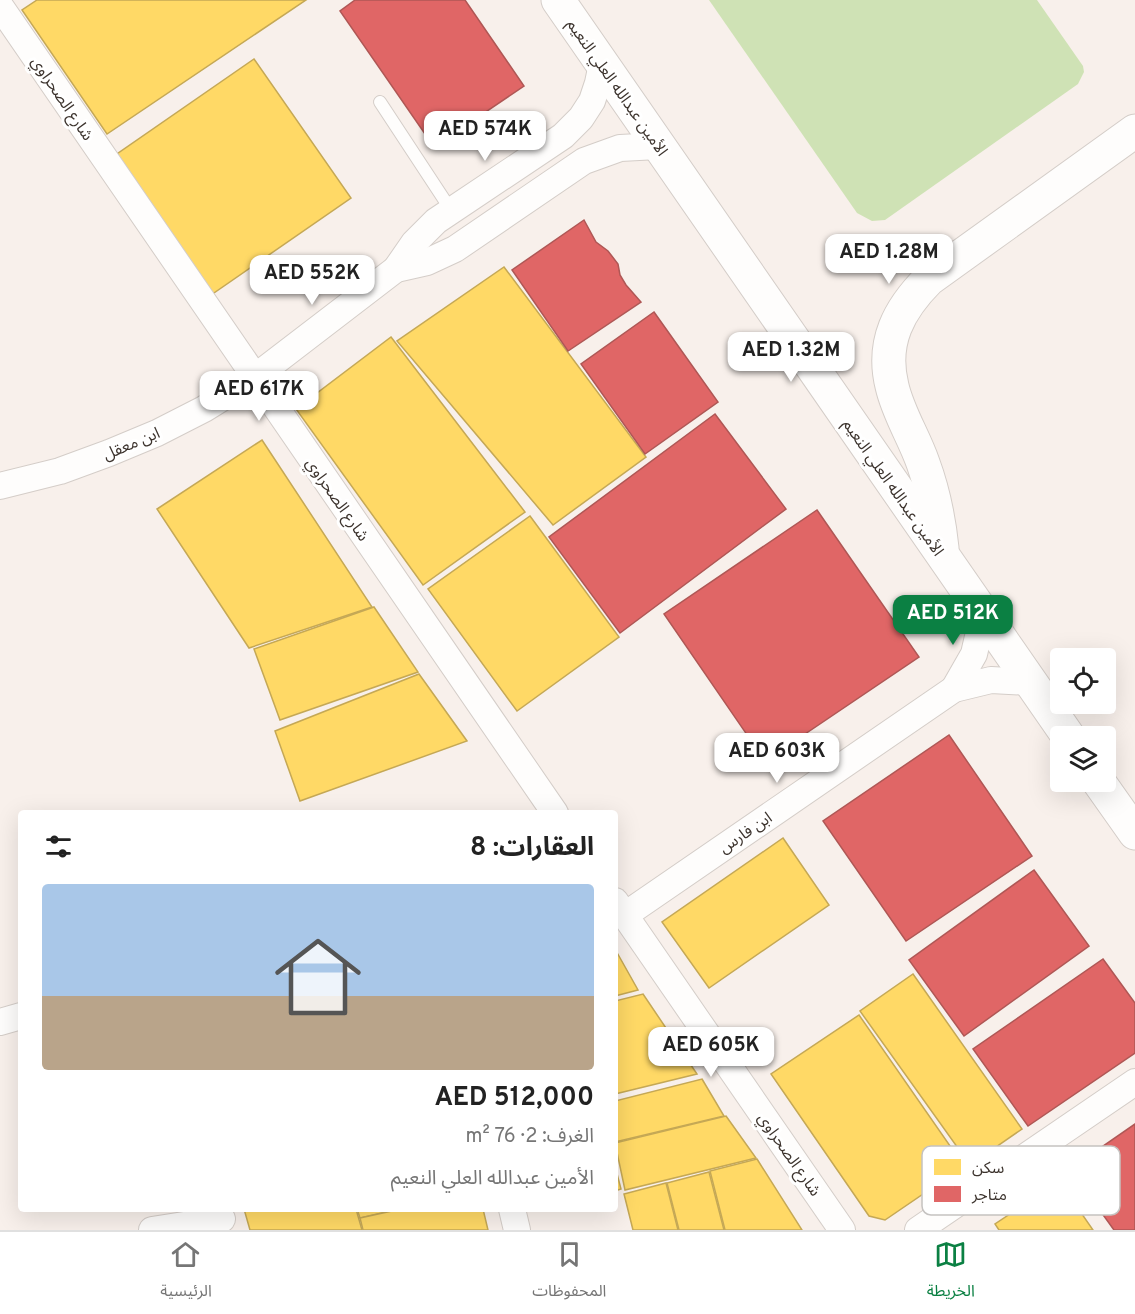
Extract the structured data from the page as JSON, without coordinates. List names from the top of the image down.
{
  "streets": {
    "main road": ["الأمين عبدالله العلي النعيم"],
    "street": ["شارع الصحراوي", "ابن معقل", "ابن فارس"]
  },
  "crossings": [
    ["الأمين عبدالله العلي النعيم", "ابن معقل"],
    ["شارع الصحراوي", "ابن معقل"],
    ["شارع الصحراوي", "ابن فارس"]
  ],
  "legend": ["سكن", "متاجر"],
  "page": {
    "price": [
      "AED 574K",
      "AED 1.28M",
      "AED 552K",
      "AED 1.32M",
      "AED 617K",
      "AED 512K",
      "AED 603K",
      "AED 605K"
    ],
    "heading": "العقارات: 8",
    "list": [
      {
        "name": "AED 512,000",
        "note": "الغرف: 2 · 76 m² · الأمين عبدالله العلي النعيم"
      }
    ],
    "tabs": ["الخريطة", "المحفوظات", "الرئيسية"]
  }
}
